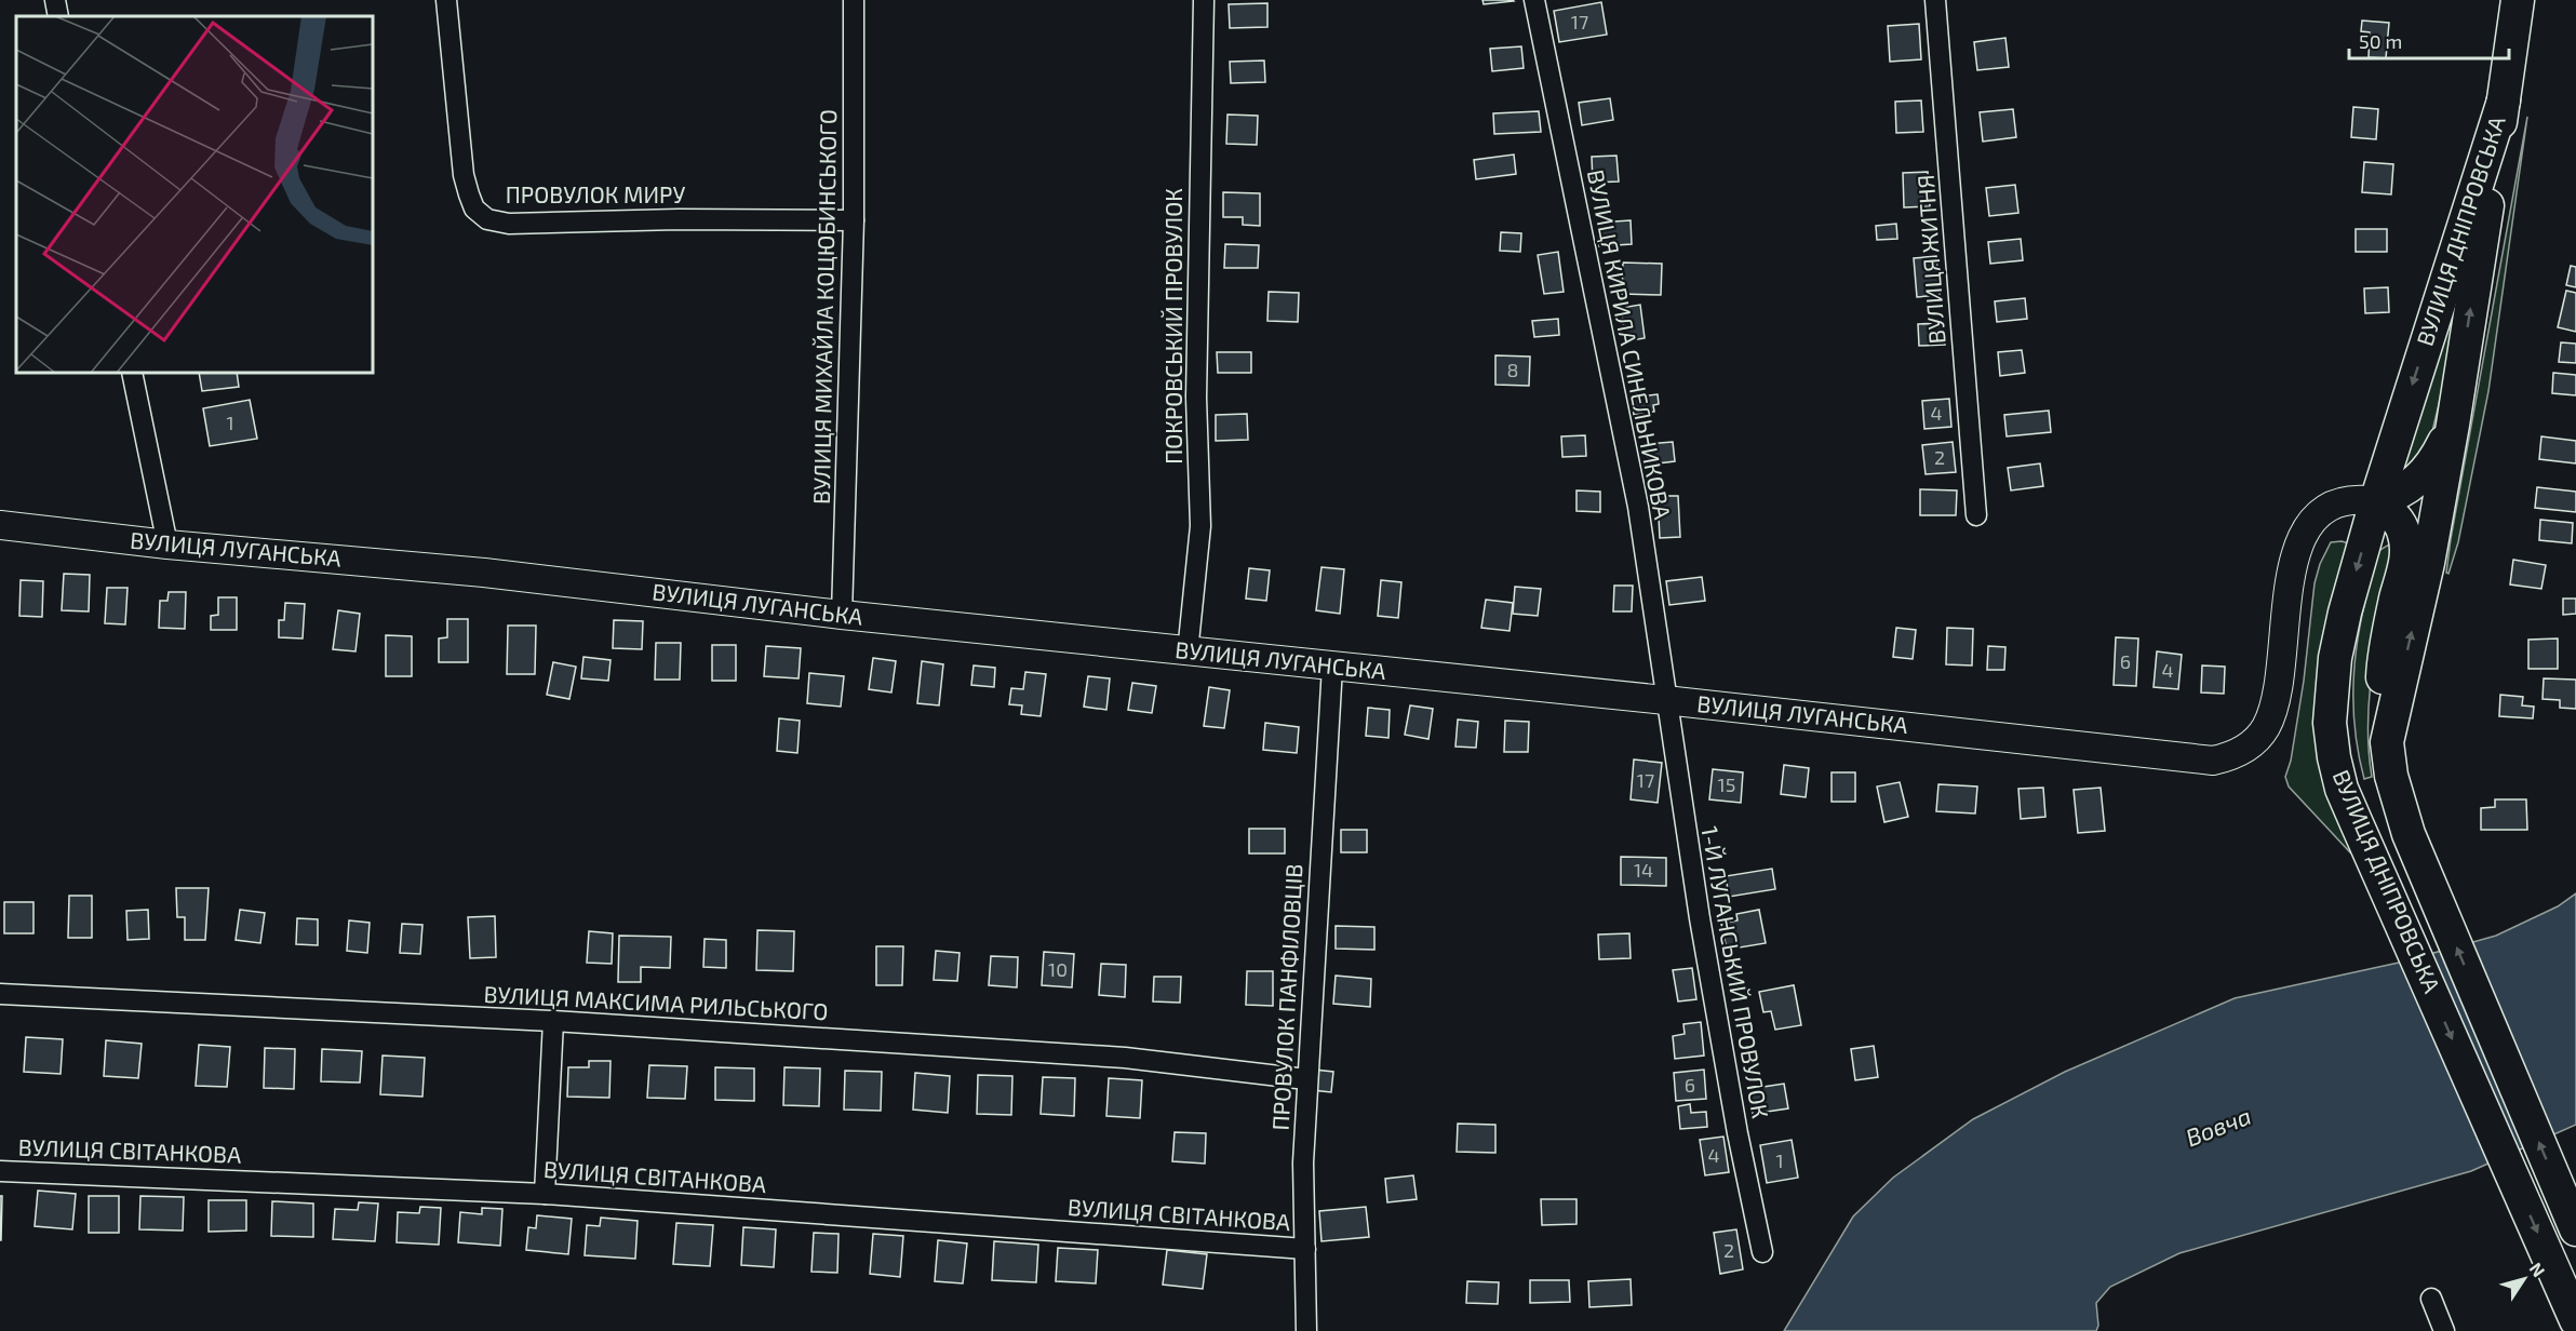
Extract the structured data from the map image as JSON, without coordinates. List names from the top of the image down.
{
  "streets": {
    "highway": ["ВУЛИЦЯ ДНІПРОВСЬКА"],
    "main road": ["ВУЛИЦЯ ЛУГАНСЬКА"],
    "street": [
      "ПРОВУЛОК МИРУ",
      "ВУЛИЦЯ ЖИТНЯ",
      "ВУЛИЦЯ МИХАЙЛА КОЦЮБИНСЬКОГО",
      "ПОКРОВСЬКИЙ ПРОВУЛОК",
      "ВУЛИЦЯ КИРИЛА СИНЕЛЬНИКОВА",
      "1-Й ЛУГАНСЬКИЙ ПРОВУЛОК",
      "ПРОВУЛОК ПАНФІЛОВЦІВ",
      "ВУЛИЦЯ МАКСИМА РИЛЬСЬКОГО",
      "ВУЛИЦЯ СВІТАНКОВА"
    ]
  },
  "crossings": [
    ["ПРОВУЛОК МИРУ", "ВУЛИЦЯ МИХАЙЛА КОЦЮБИНСЬКОГО"],
    ["ВУЛИЦЯ ДНІПРОВСЬКА", "ВУЛИЦЯ ЛУГАНСЬКА"],
    ["ВУЛИЦЯ МИХАЙЛА КОЦЮБИНСЬКОГО", "ВУЛИЦЯ ЛУГАНСЬКА"],
    ["ПОКРОВСЬКИЙ ПРОВУЛОК", "ВУЛИЦЯ ЛУГАНСЬКА"],
    ["ВУЛИЦЯ КИРИЛА СИНЕЛЬНИКОВА", "ВУЛИЦЯ ЛУГАНСЬКА"],
    ["ВУЛИЦЯ КИРИЛА СИНЕЛЬНИКОВА", "1-Й ЛУГАНСЬКИЙ ПРОВУЛОК"],
    ["ВУЛИЦЯ ЛУГАНСЬКА", "1-Й ЛУГАНСЬКИЙ ПРОВУЛОК"],
    ["ВУЛИЦЯ ЛУГАНСЬКА", "ПРОВУЛОК ПАНФІЛОВЦІВ"],
    ["ПРОВУЛОК ПАНФІЛОВЦІВ", "ВУЛИЦЯ МАКСИМА РИЛЬСЬКОГО"],
    ["ПРОВУЛОК ПАНФІЛОВЦІВ", "ВУЛИЦЯ СВІТАНКОВА"]
  ],
  "water": ["Вовча"],
  "house_numbers": [
    "17",
    "8",
    "4",
    "1",
    "2",
    "6",
    "4",
    "17",
    "15",
    "14",
    "10",
    "6",
    "4",
    "1",
    "2"
  ],
  "scale_bar": "50 m",
  "north": "top right"
}
